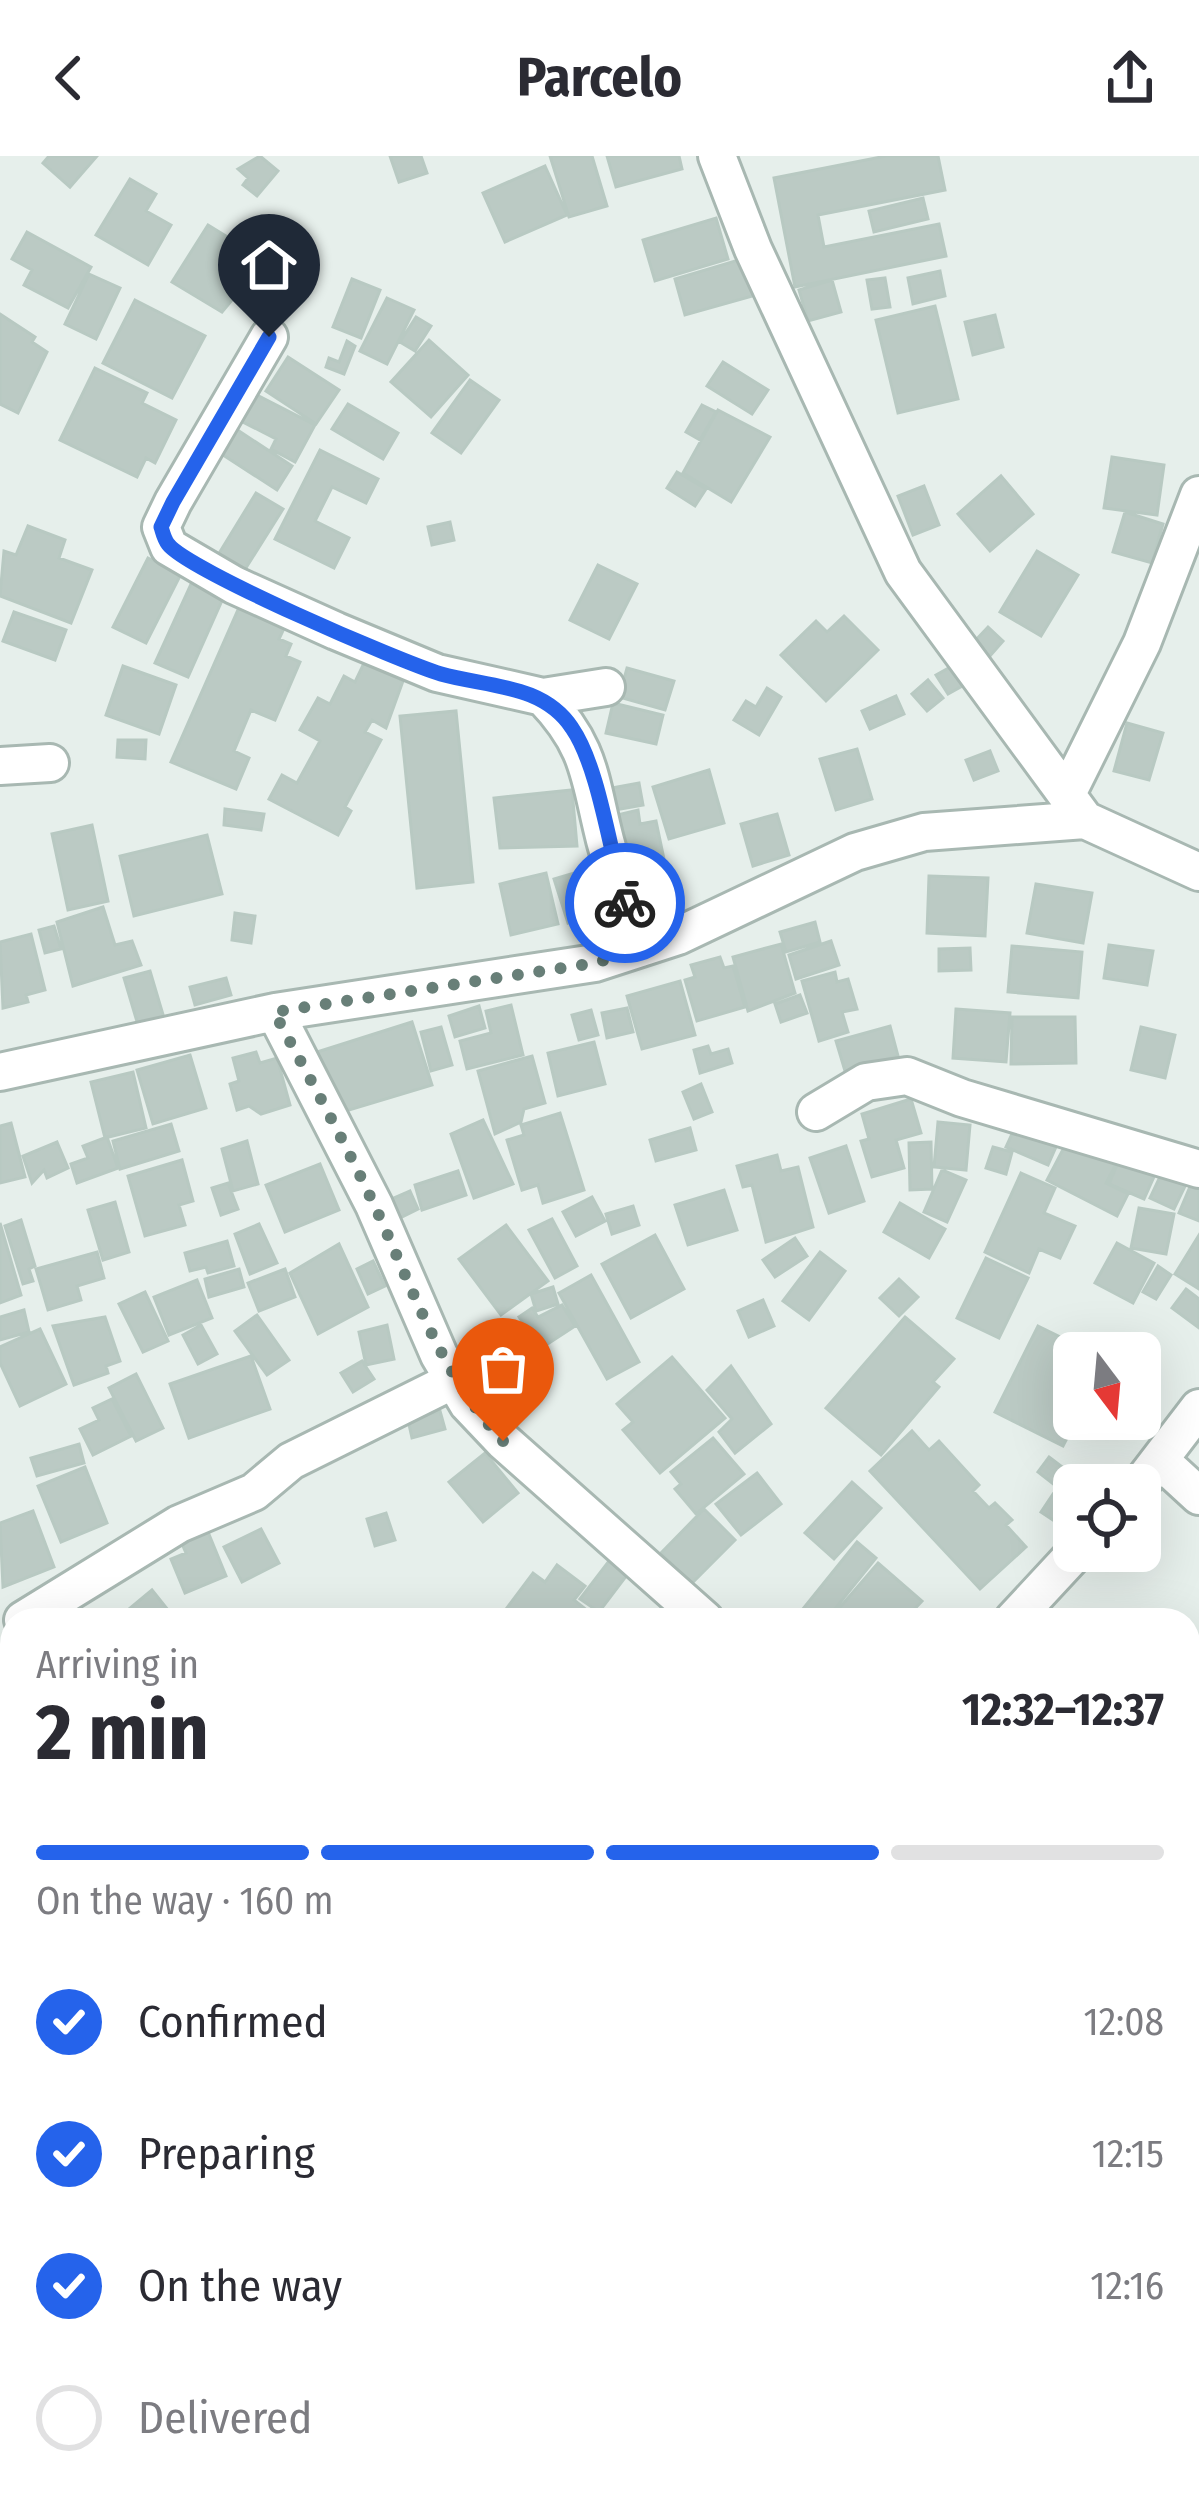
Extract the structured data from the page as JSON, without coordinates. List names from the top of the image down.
{
  "north": "bottom",
  "page": {
    "header": "Parcelo",
    "heading": ["2 min", "Arriving in", "12:32–12:37"],
    "bar": "On the way · 160 m",
    "list": [
      ["Confirmed", "12:08"],
      ["Preparing", "12:15"],
      ["On the way", "12:16"],
      "Delivered"
    ]
  }
}
